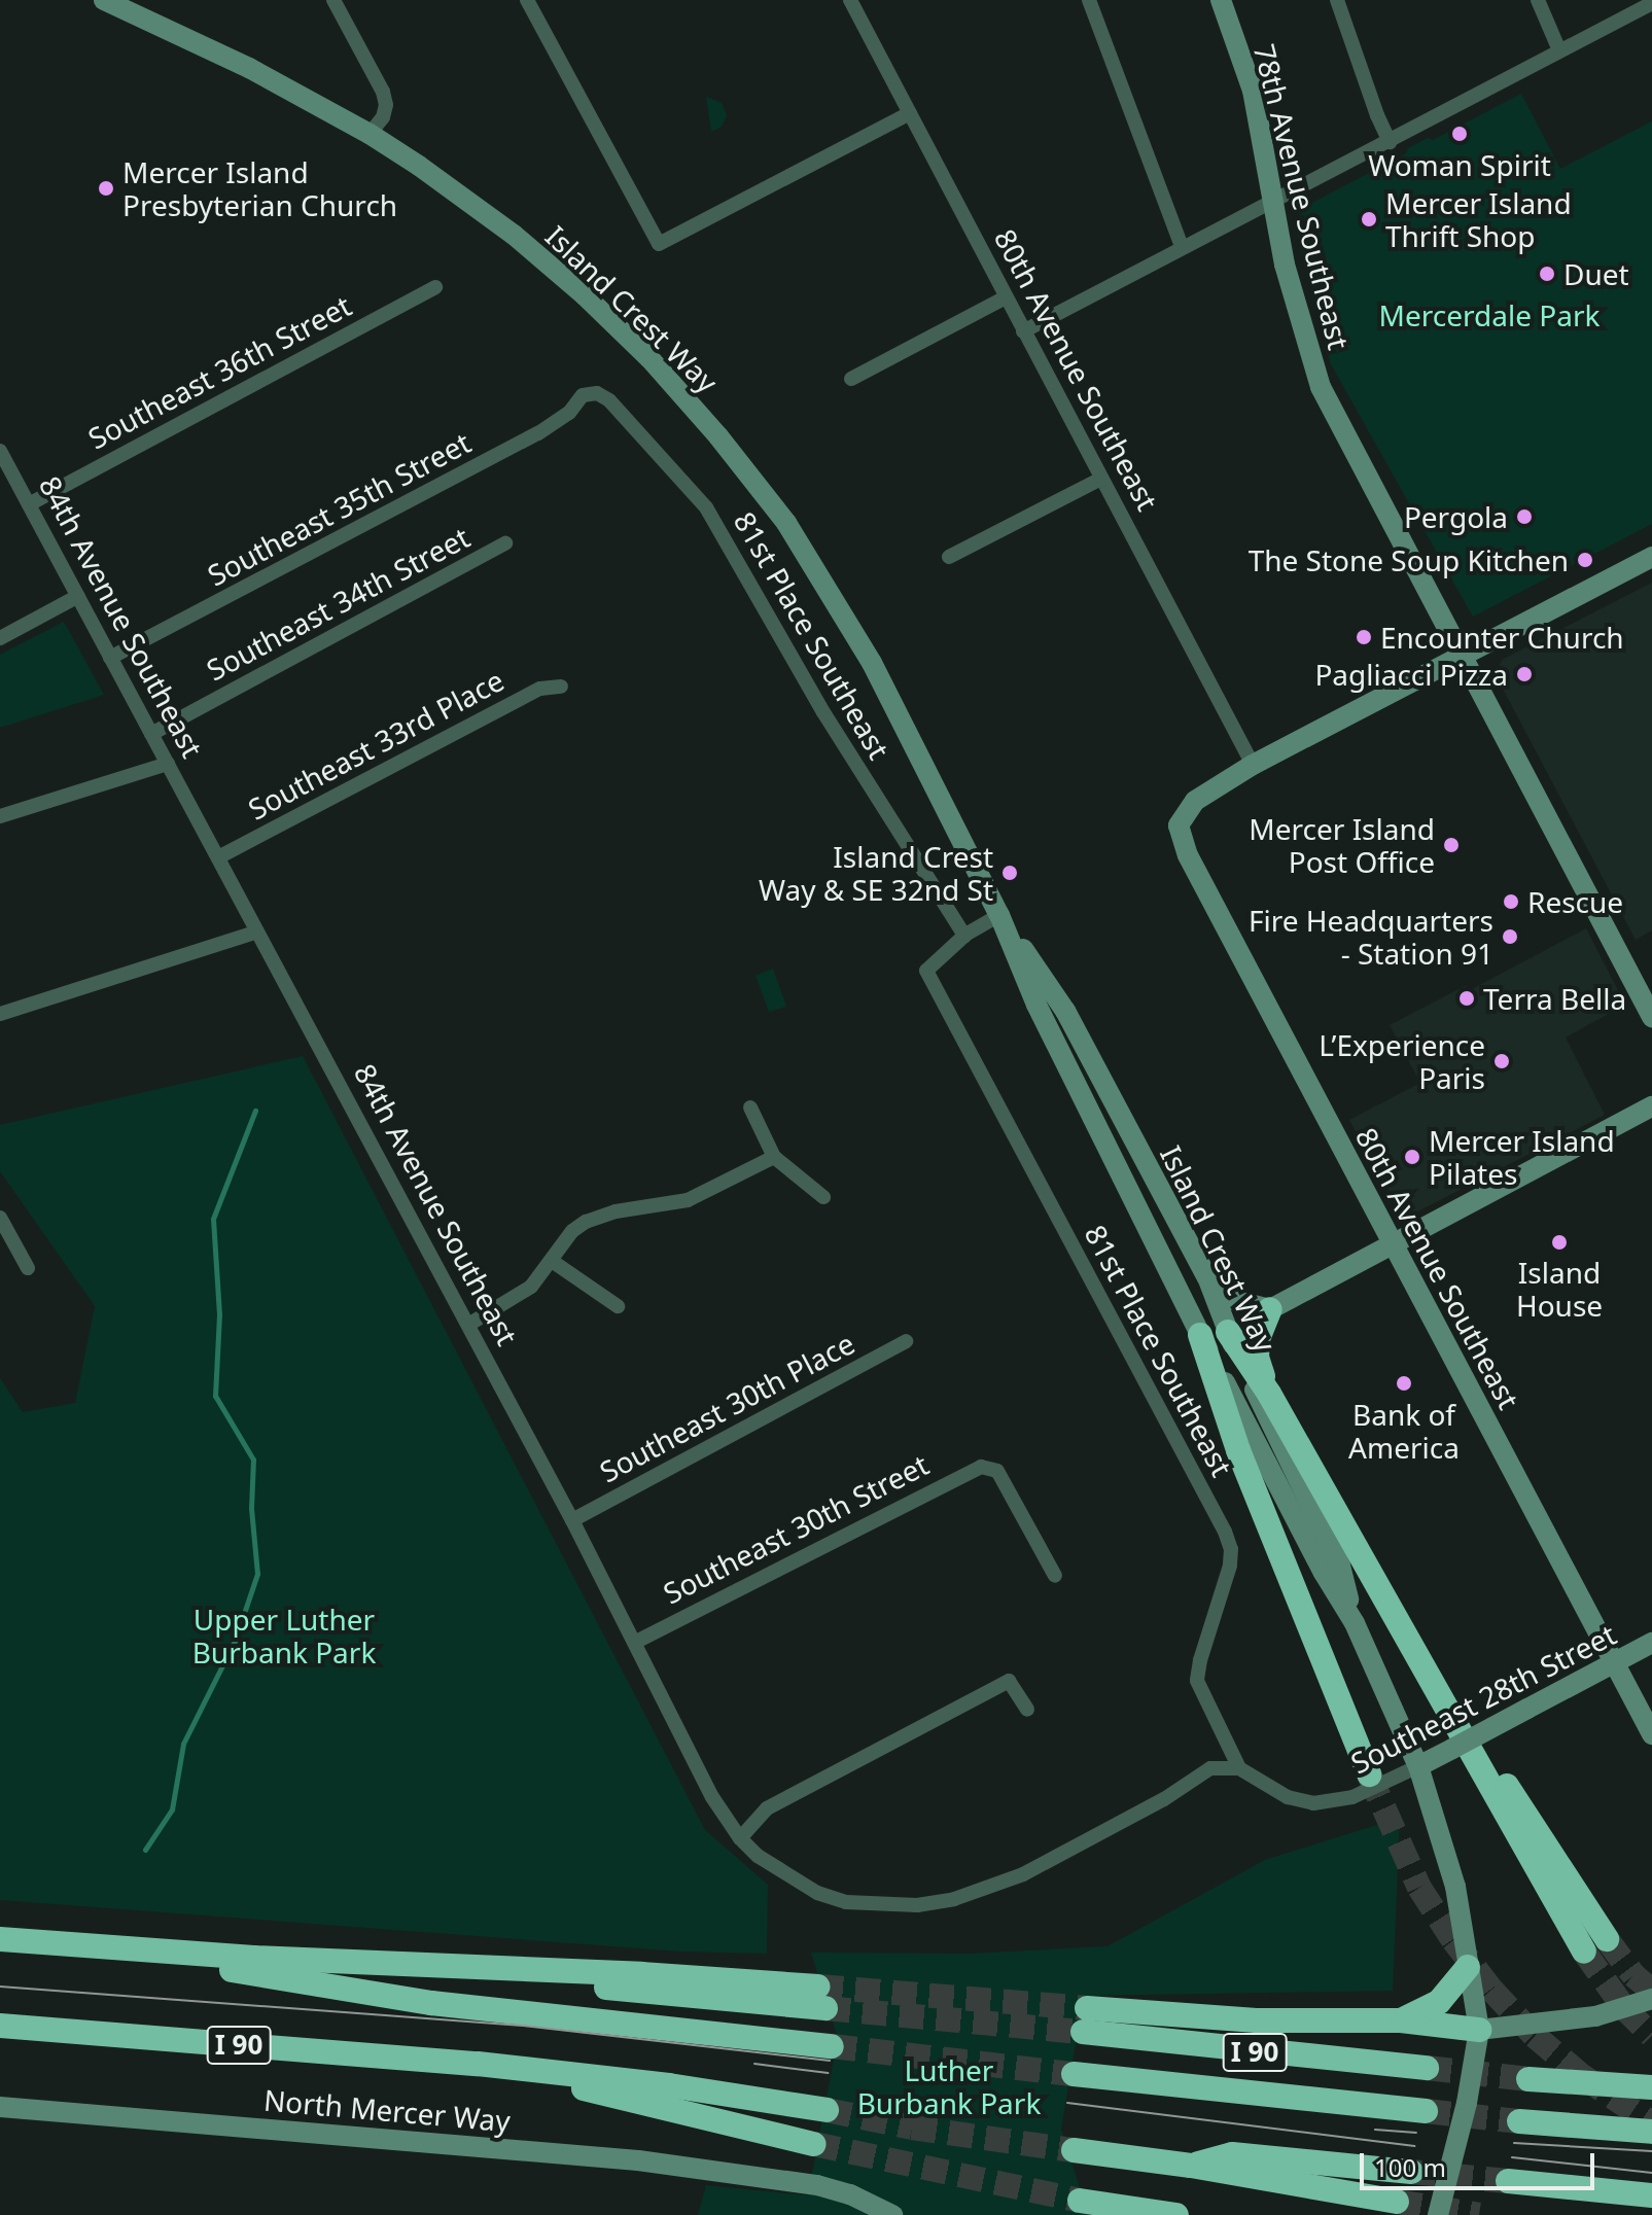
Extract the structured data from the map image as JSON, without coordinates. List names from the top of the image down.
{
  "streets": {
    "highway": ["I 90"],
    "street": [
      "78th Avenue Southeast",
      "Island Crest Way",
      "80th Avenue Southeast",
      "Southeast 36th Street",
      "Southeast 35th Street",
      "Southeast 34th Street",
      "84th Avenue Southeast",
      "81st Place Southeast",
      "Southeast 33rd Place",
      "Southeast 30th Place",
      "Southeast 30th Street",
      "Southeast 28th Street",
      "North Mercer Way"
    ]
  },
  "crossings": [
    ["Island Crest Way", "Southeast 28th Street"],
    ["80th Avenue Southeast", "Southeast 28th Street"],
    ["Southeast 36th Street", "84th Avenue Southeast"],
    ["Southeast 35th Street", "84th Avenue Southeast"],
    ["Southeast 35th Street", "81st Place Southeast"],
    ["Southeast 34th Street", "84th Avenue Southeast"],
    ["84th Avenue Southeast", "81st Place Southeast"],
    ["84th Avenue Southeast", "Southeast 33rd Place"],
    ["84th Avenue Southeast", "Southeast 30th Place"],
    ["84th Avenue Southeast", "Southeast 30th Street"],
    ["84th Avenue Southeast", "Southeast 28th Street"],
    ["81st Place Southeast", "Southeast 28th Street"]
  ],
  "parks": ["Mercerdale Park", "Upper Luther Burbank Park", "Luther Burbank Park"],
  "places": [
    "Woman Spirit",
    "Mercer Island Presbyterian Church",
    "Mercer Island Thrift Shop",
    "Duet",
    "Pergola",
    "The Stone Soup Kitchen",
    "Encounter Church",
    "Pagliacci Pizza",
    "Mercer Island Post Office",
    "Island Crest Way & SE 32nd St",
    "Rescue",
    "Fire Headquarters - Station 91",
    "Terra Bella",
    "L’Experience Paris",
    "Mercer Island Pilates",
    "Island House",
    "Bank of America"
  ],
  "scale_bar": "100 m"
}
